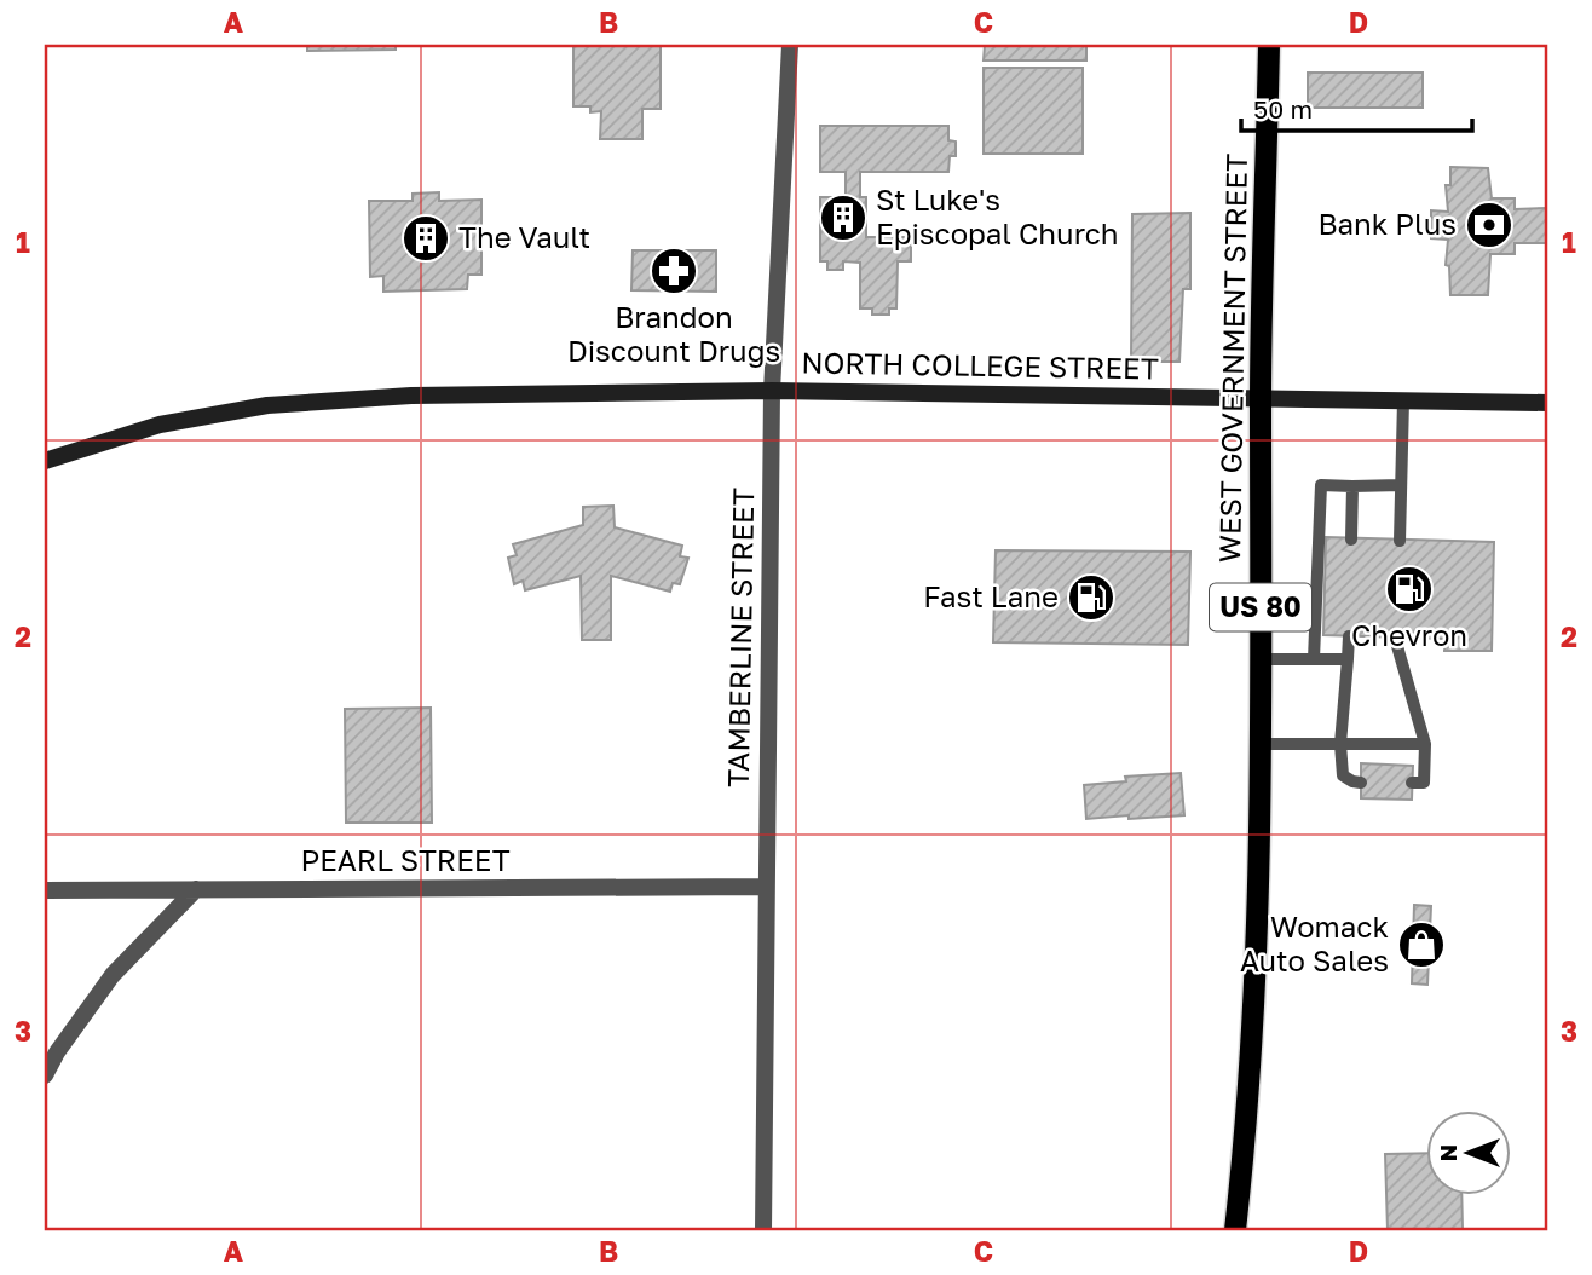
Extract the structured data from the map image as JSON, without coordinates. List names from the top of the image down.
{
  "streets": {
    "main road": ["WEST GOVERNMENT STREET", "NORTH COLLEGE STREET", "US 80"],
    "street": ["TAMBERLINE STREET", "PEARL STREET"]
  },
  "crossings": [
    ["WEST GOVERNMENT STREET", "NORTH COLLEGE STREET"],
    ["NORTH COLLEGE STREET", "TAMBERLINE STREET"],
    ["TAMBERLINE STREET", "PEARL STREET"]
  ],
  "places": {
    "building": ["St Luke's Episcopal Church", "The Vault"],
    "bank": ["Bank Plus"],
    "pharmacy": ["Brandon Discount Drugs"],
    "fuel station": ["Chevron", "Fast Lane"],
    "shop": ["Womack Auto Sales"]
  },
  "scale_bar": "50 m",
  "north": "left",
  "grid": {
    "columns": [
      "A",
      "B",
      "C",
      "D"
    ],
    "rows": ["1", "2", "3"]
  }
}
